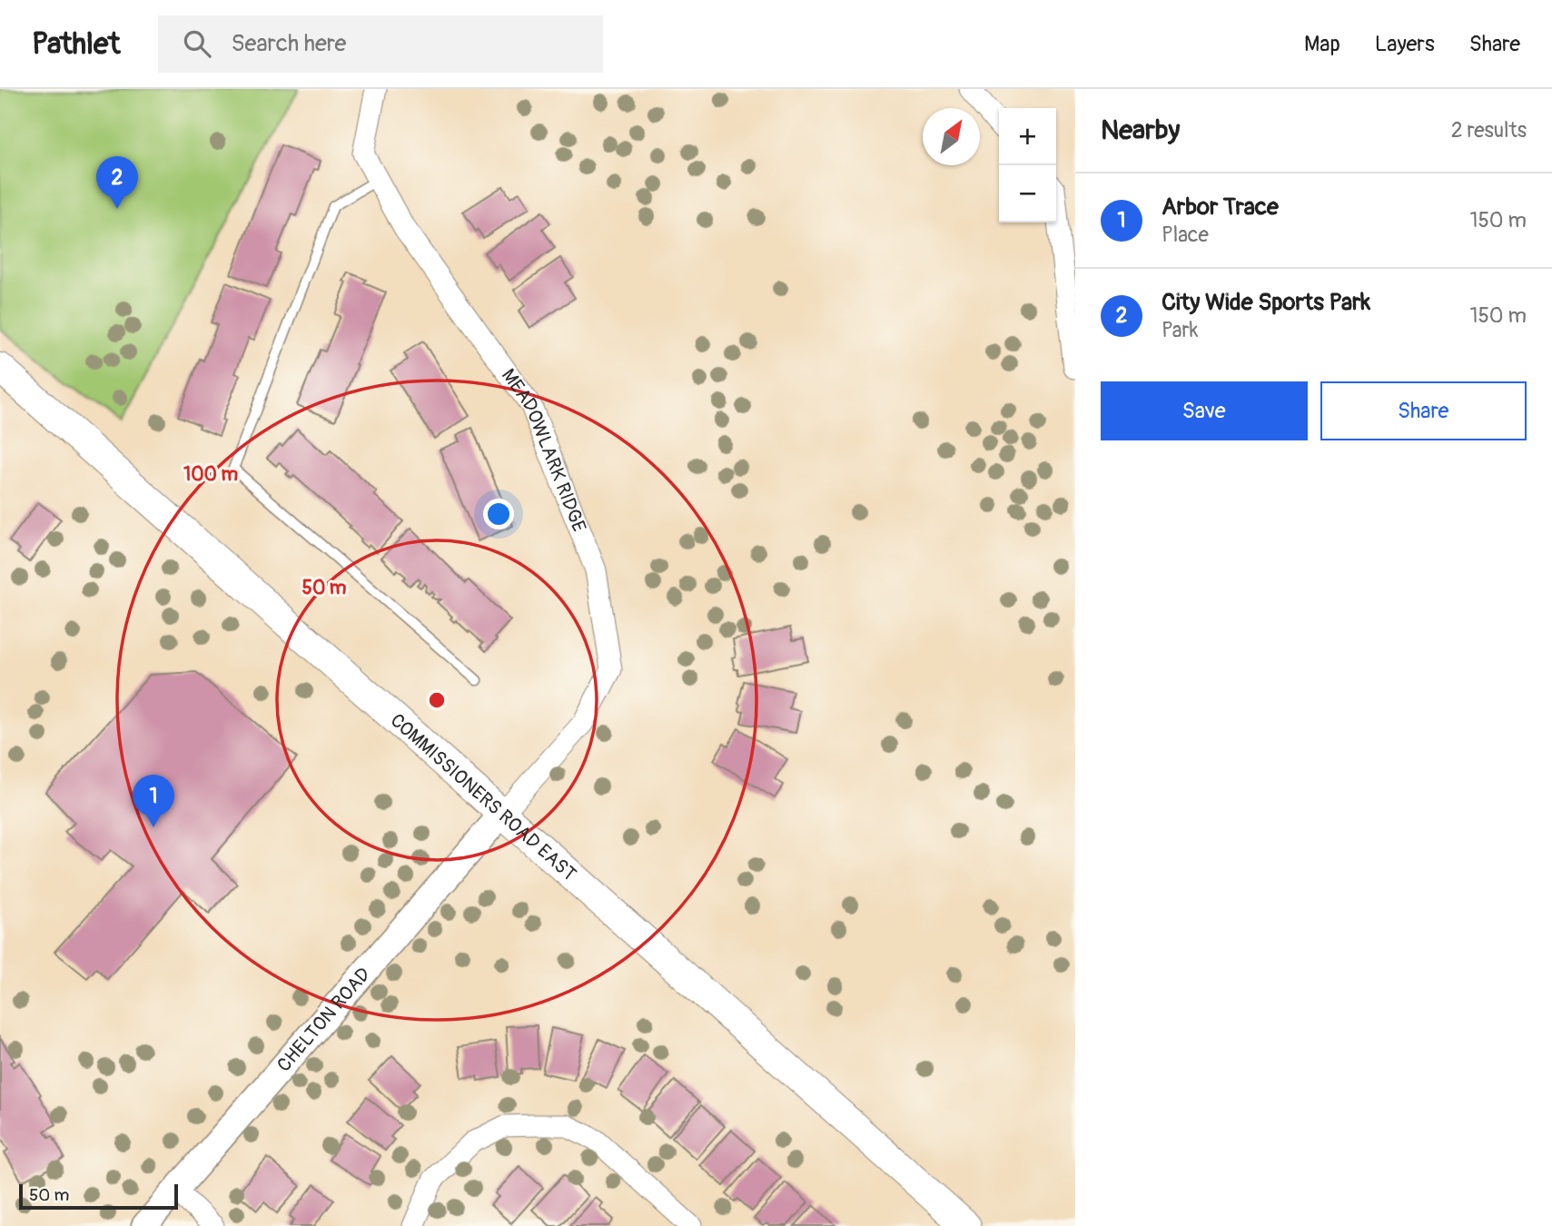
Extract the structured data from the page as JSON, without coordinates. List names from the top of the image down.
{
  "streets": {
    "main road": ["COMMISSIONERS ROAD EAST"],
    "street": ["MEADOWLARK RIDGE", "CHELTON ROAD"]
  },
  "crossings": [
    ["MEADOWLARK RIDGE", "COMMISSIONERS ROAD EAST"],
    ["MEADOWLARK RIDGE", "CHELTON ROAD"],
    ["COMMISSIONERS ROAD EAST", "CHELTON ROAD"]
  ],
  "scale_bar": "50 m",
  "north": "top right",
  "page": {
    "header": "Pathlet",
    "search": "Search here",
    "nav": ["Map", "Layers", "Share"],
    "heading": ["Nearby", "2 results"],
    "map_buttons": ["+", "−"],
    "pins": ["2", "1"],
    "list": [
      {
        "mark": "1",
        "name": "Arbor Trace",
        "note": "Place",
        "value": "150 m"
      },
      {
        "mark": "2",
        "name": "City Wide Sports Park",
        "note": "Park",
        "value": "150 m"
      }
    ],
    "buttons": ["Save", "Share"],
    "scale": "50 m"
  },
  "rings": ["100 m", "50 m"]
}
